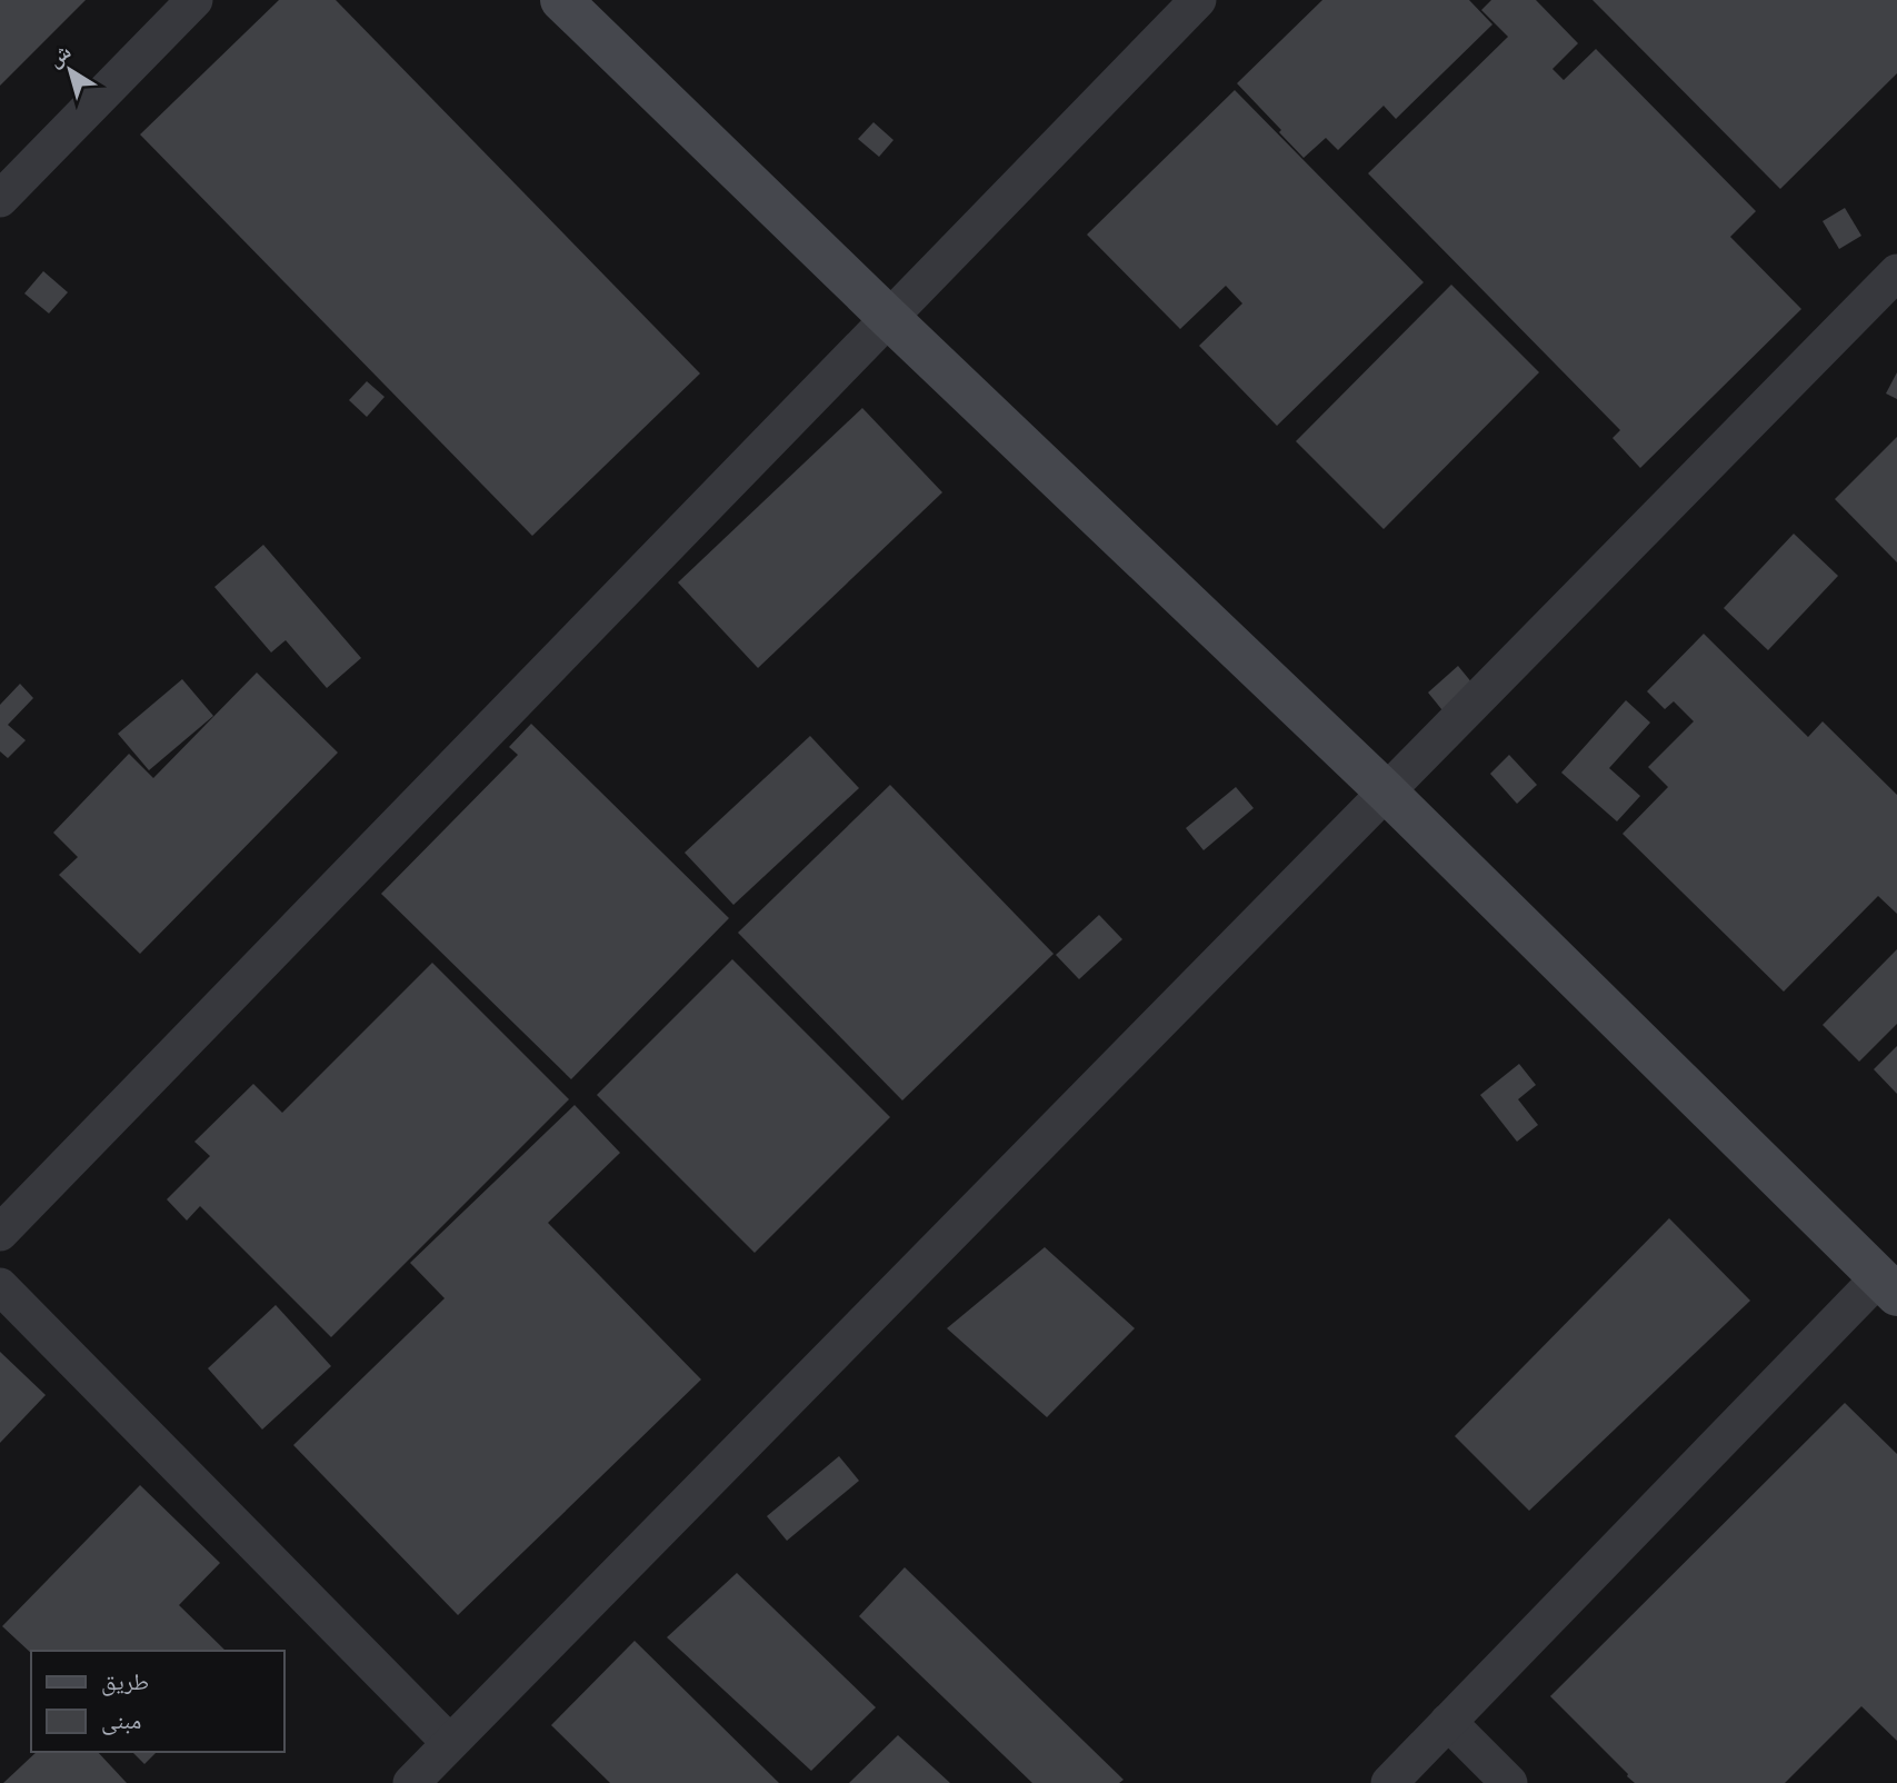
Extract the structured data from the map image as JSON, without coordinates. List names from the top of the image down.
{
  "legend": ["طريق", "مبنى"],
  "north": "top left"
}
